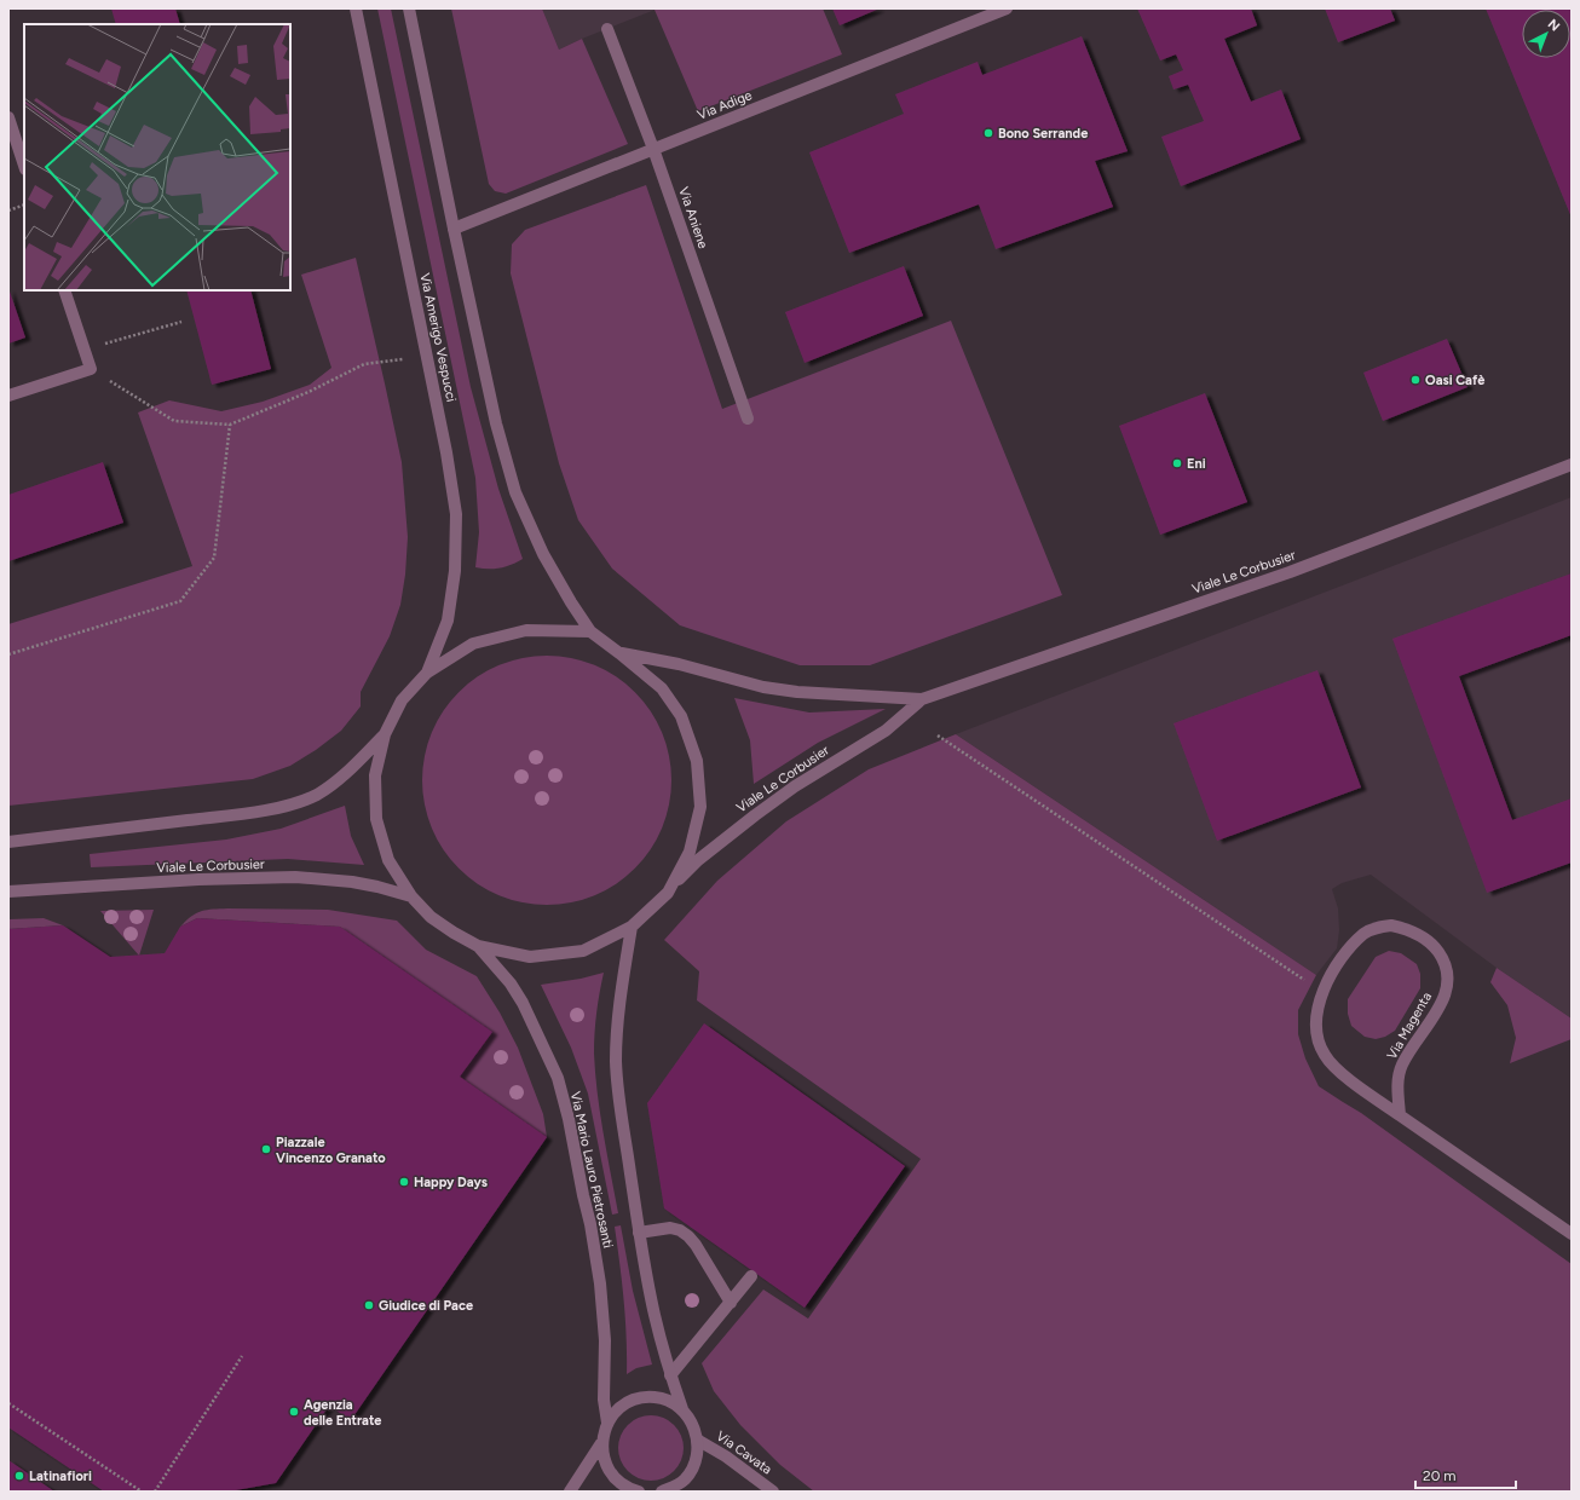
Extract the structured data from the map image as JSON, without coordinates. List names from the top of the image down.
{
  "streets": {
    "street": [
      "Via Adige",
      "Via Aniene",
      "Via Amerigo Vespucci",
      "Viale Le Corbusier",
      "Via Magenta",
      "Via Mario Lauro Pietrosanti",
      "Via Cavata"
    ]
  },
  "crossings": [
    ["Via Adige", "Via Aniene"]
  ],
  "places": [
    "Bono Serrande",
    "Oasi Cafè",
    "Eni",
    "Piazzale Vincenzo Granato",
    "Happy Days",
    "Giudice di Pace",
    "Agenzia delle Entrate",
    "Latinafiori"
  ],
  "scale_bar": "20 m",
  "north": "top right"
}
